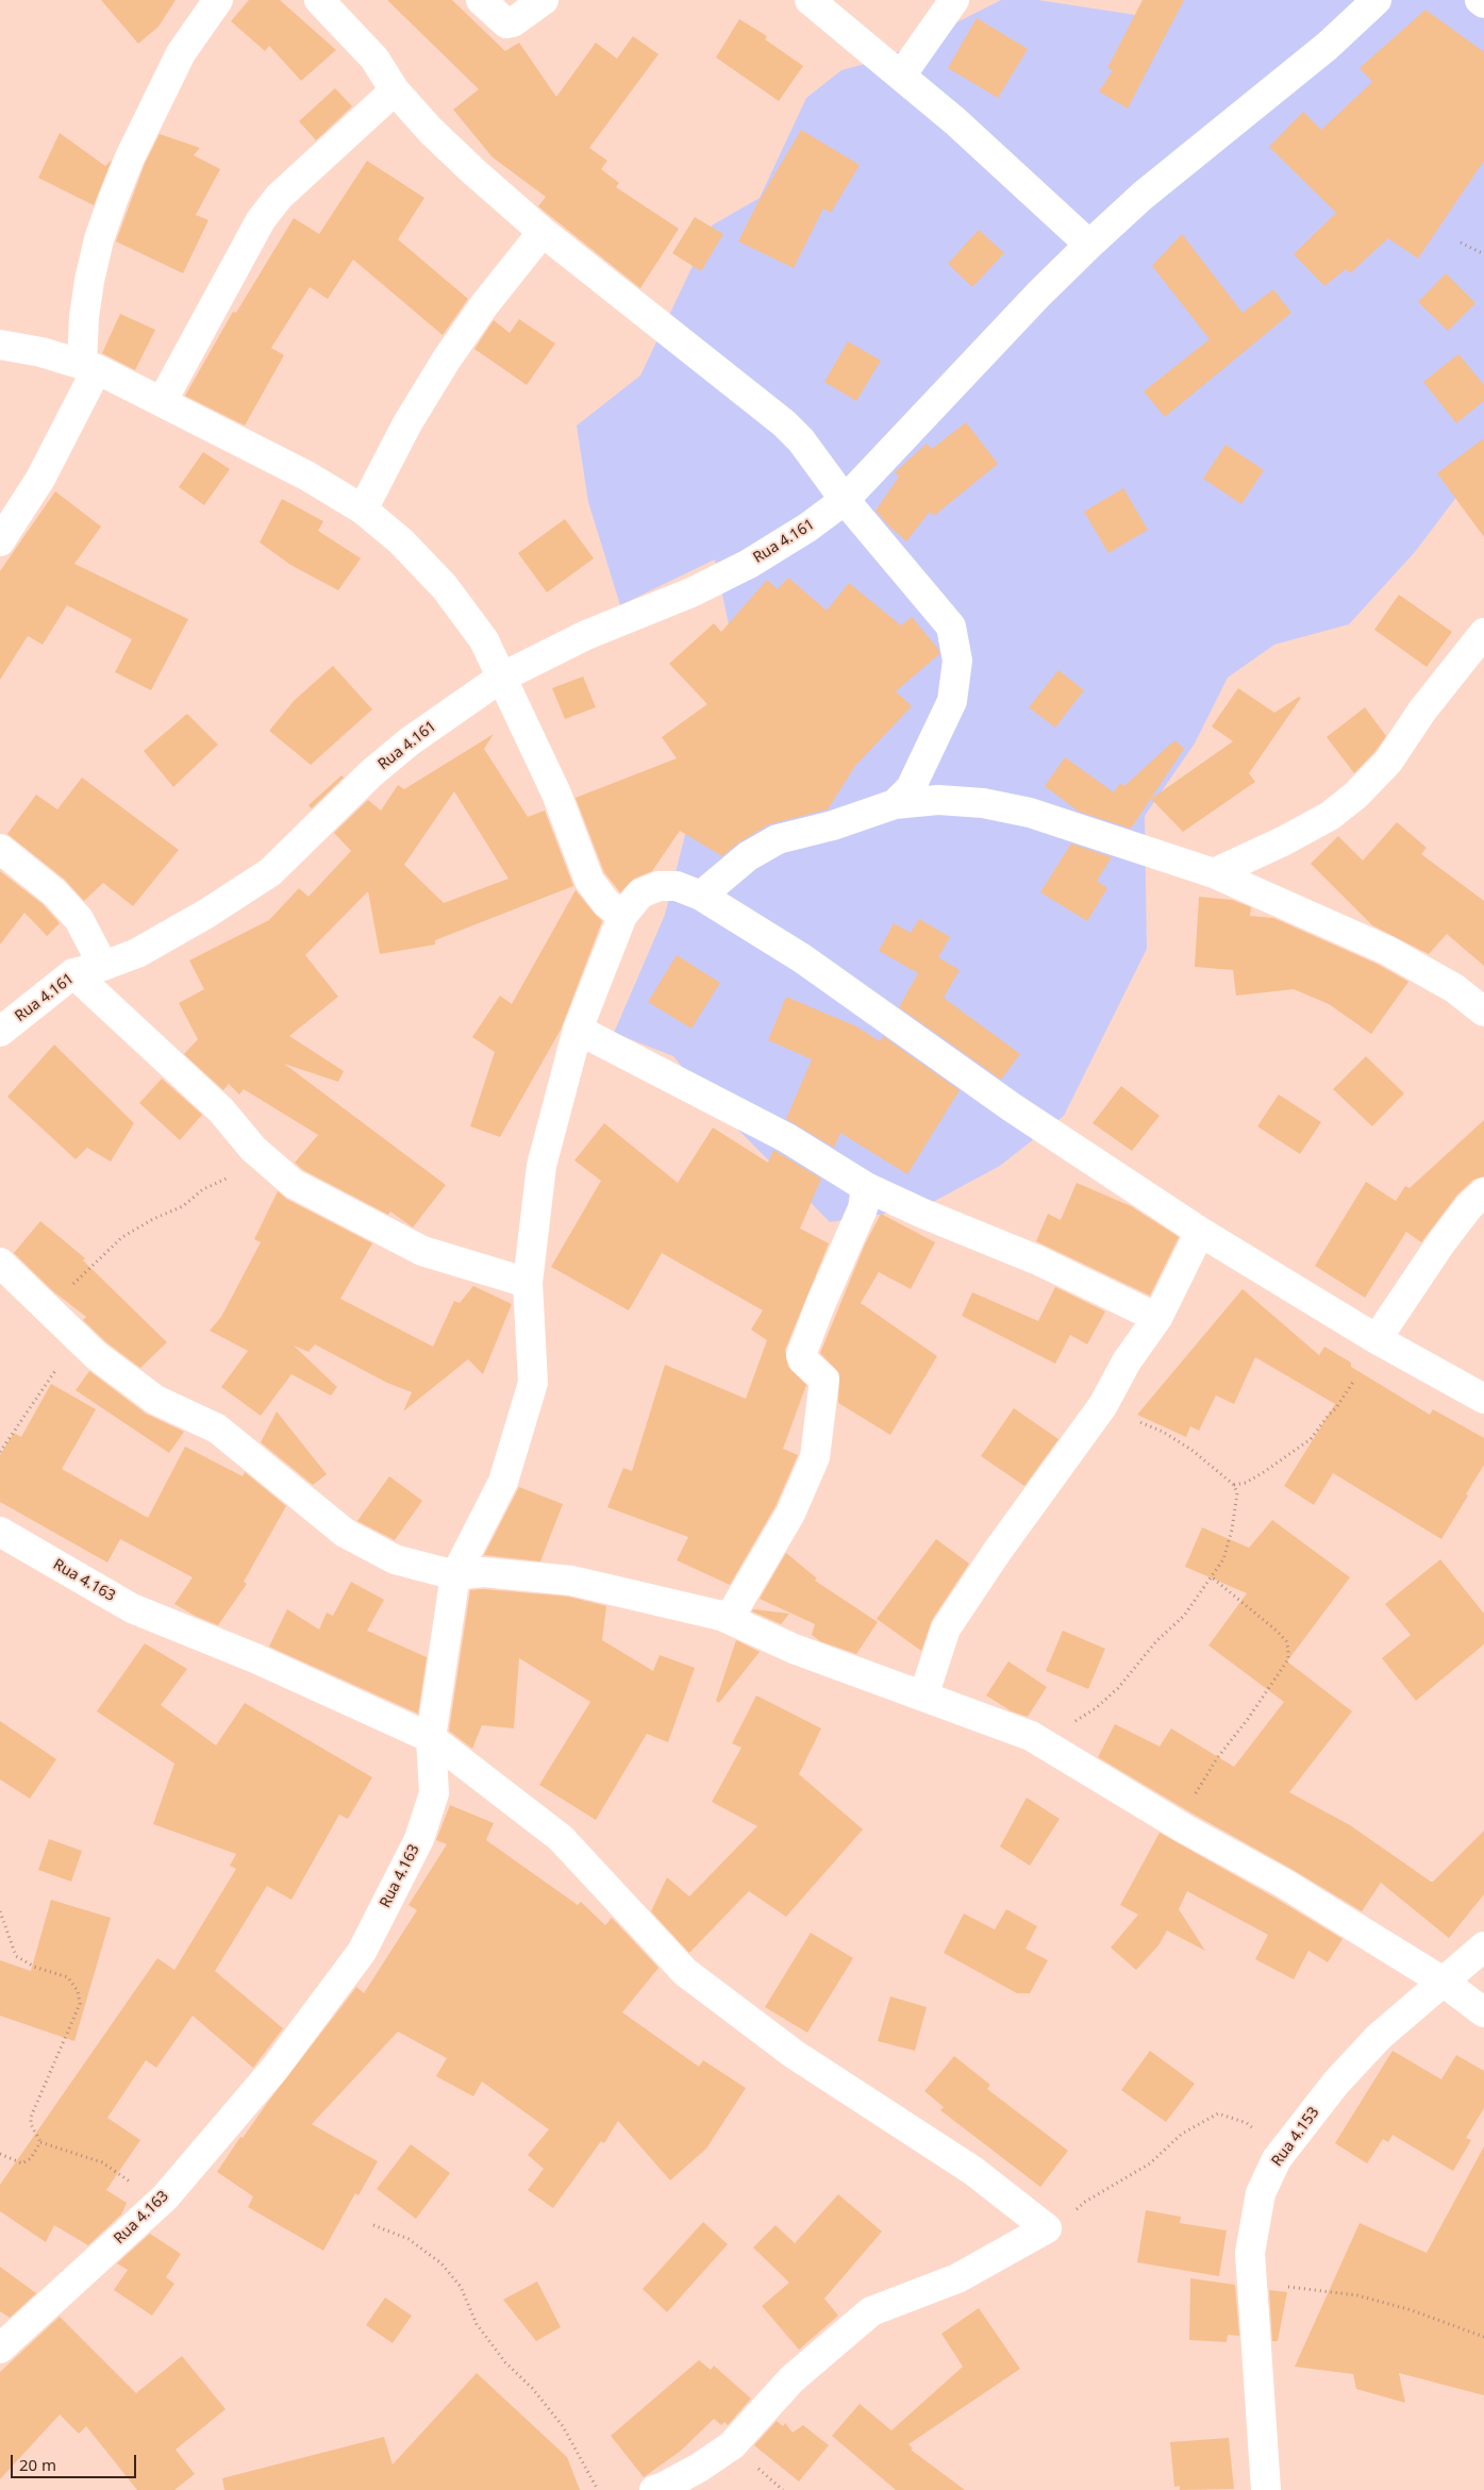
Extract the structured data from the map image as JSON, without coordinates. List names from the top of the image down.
{
  "streets": {
    "street": ["Rua 4.161", "Rua 4.163", "Rua 4.153"]
  },
  "scale_bar": "20 m"
}
